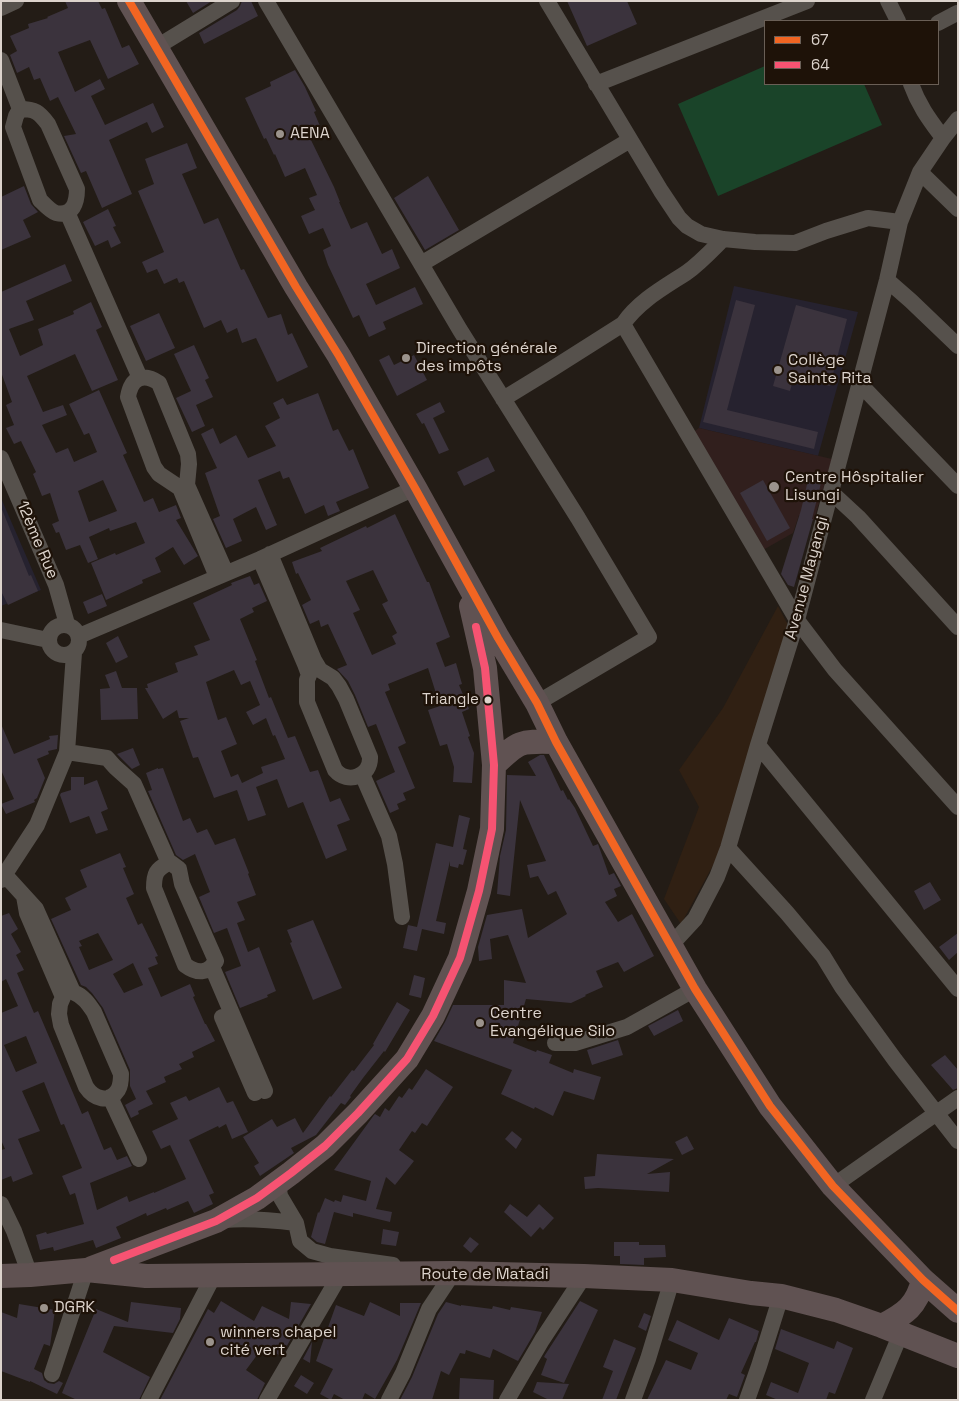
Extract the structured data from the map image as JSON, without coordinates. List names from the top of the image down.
{
  "streets": {
    "highway": ["Route de Matadi"],
    "street": ["12ème Rue", "Avenue Mayangi"]
  },
  "places": [
    "AENA",
    "Direction générale des impôts",
    "Collège Sainte Rita",
    "Centre Hôspitalier Lisungi",
    "Triangle",
    "Centre Evangélique Silo",
    "DGRK",
    "winners chapel cité vert"
  ],
  "lines": ["transit line 67", "transit line 64"],
  "legend": ["67", "64"]
}
